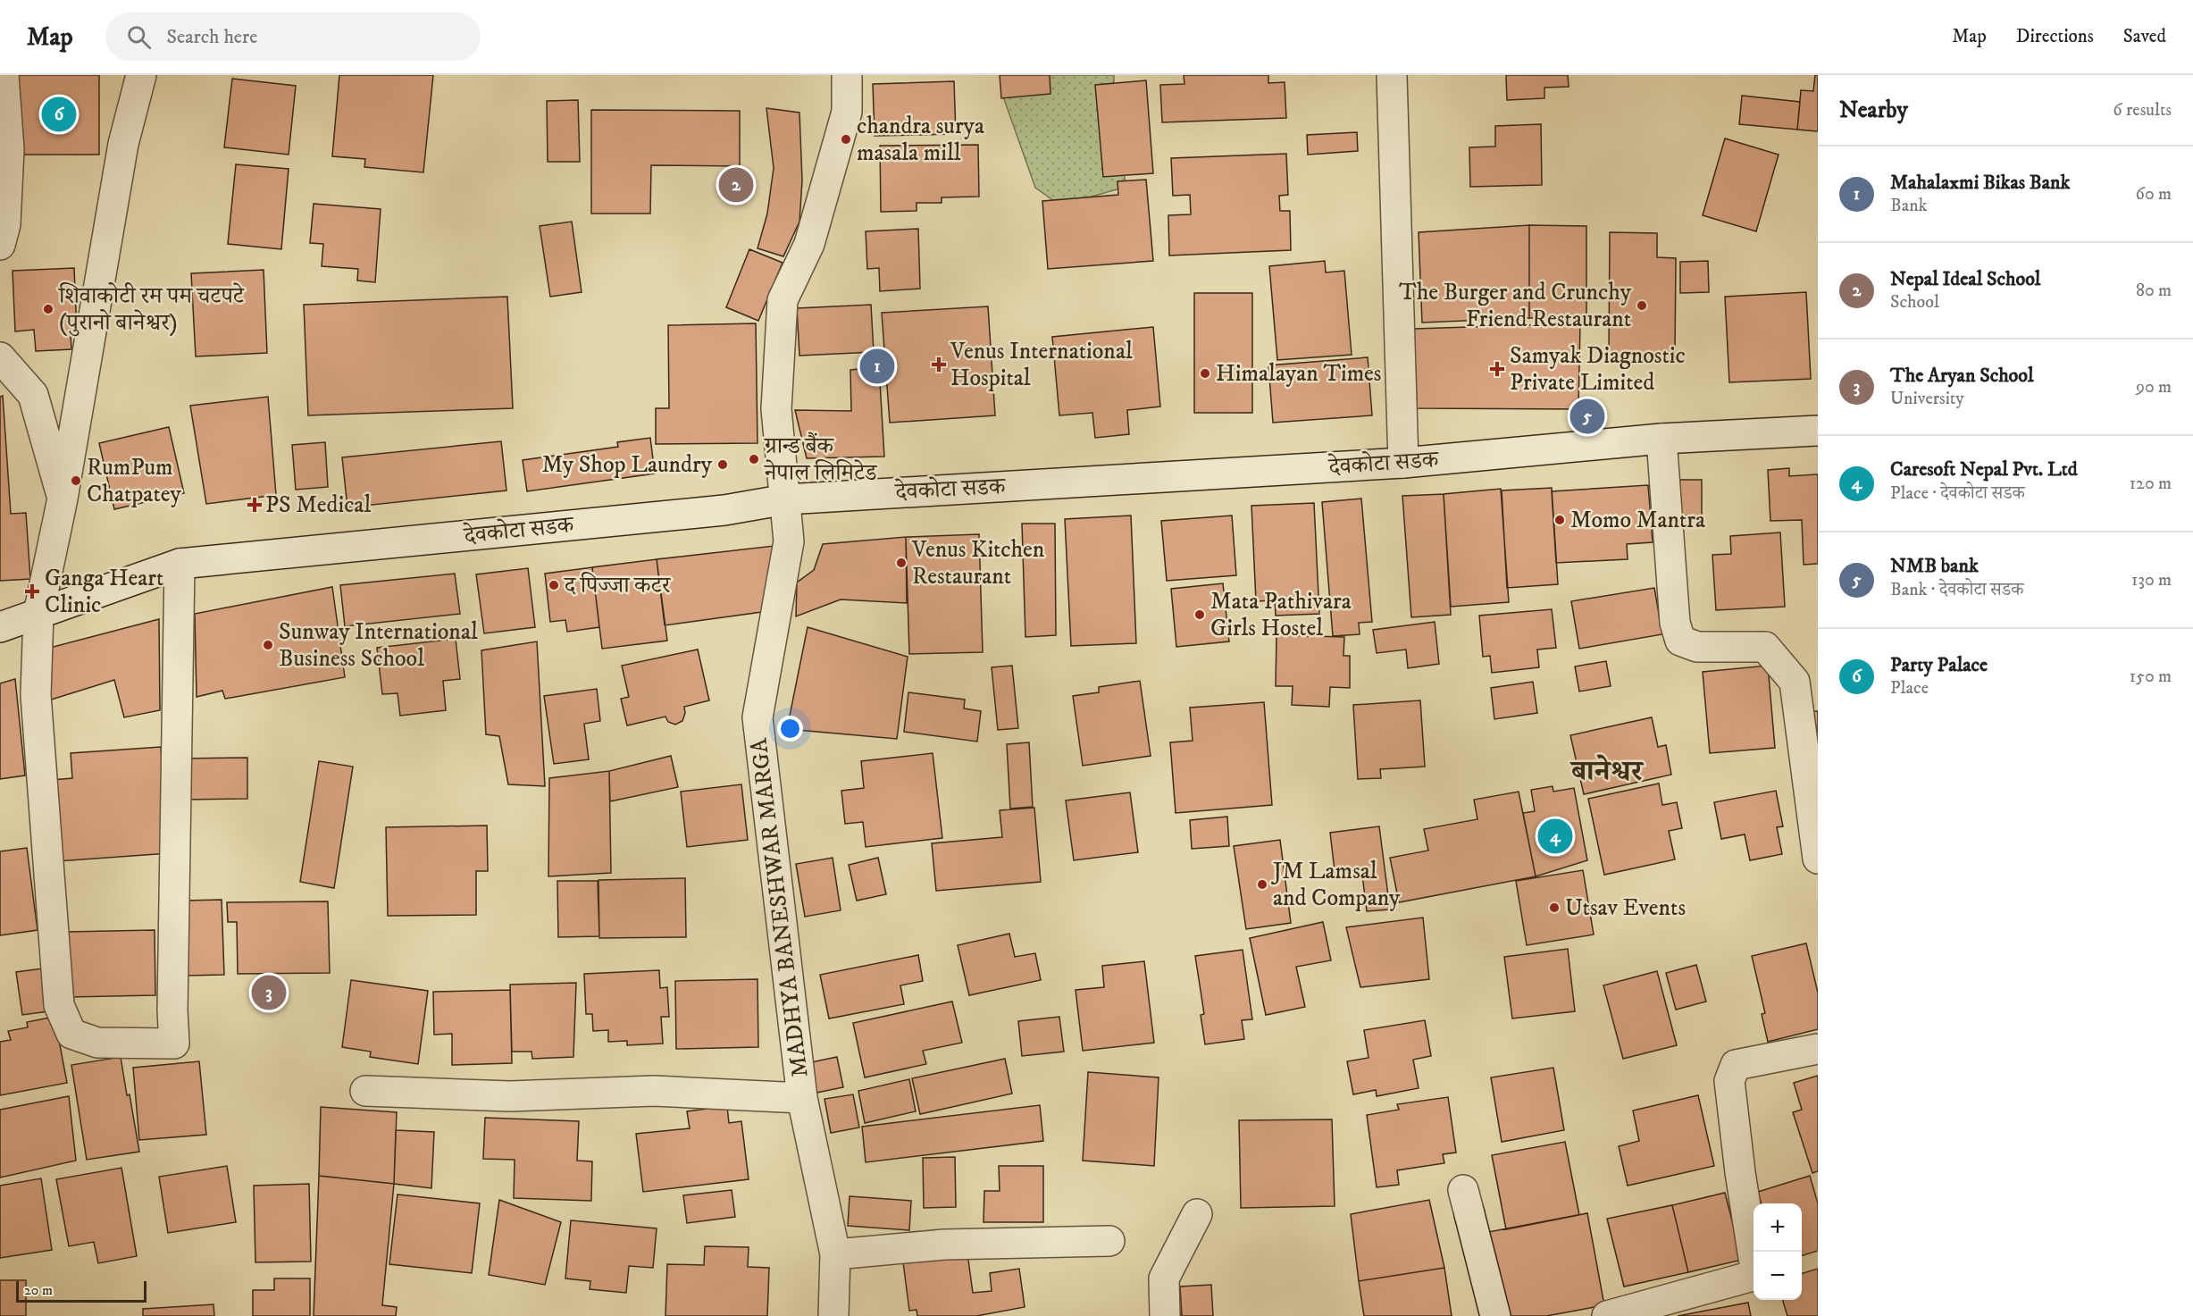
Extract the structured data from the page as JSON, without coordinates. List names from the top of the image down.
{
  "streets": {
    "street": ["देवकोटा सडक", "MADHYA BANESHWAR MARGA"]
  },
  "crossings": [
    ["देवकोटा सडक", "MADHYA BANESHWAR MARGA"]
  ],
  "districts": ["बानेश्वर"],
  "places": {
    "other": [
      "chandra surya masala mill",
      "The Burger and Crunchy Friend Restaurant",
      "शिवाकोटी रम पम चटपटे (पुरानो बानेश्वर)",
      "Himalayan Times",
      "ग्रान्ड बैंक नेपाल लिमिटेड",
      "My Shop Laundry",
      "RumPum Chatpatey",
      "Momo Mantra",
      "Venus Kitchen Restaurant",
      "द पिज्जा कटर",
      "Mata Pathivara Girls Hostel",
      "Sunway International Business School",
      "JM Lamsal and Company",
      "Utsav Events"
    ],
    "health": [
      "Venus International Hospital",
      "Samyak Diagnostic Private Limited",
      "PS Medical",
      "Ganga Heart Clinic"
    ]
  },
  "scale_bar": "20 m",
  "page": {
    "header": "Map",
    "search": "Search here",
    "nav": ["Map", "Directions", "Saved"],
    "heading": ["Nearby", "6 results"],
    "pins": [
      "6",
      "2",
      "1",
      "5",
      "4",
      "3"
    ],
    "list": [
      {
        "mark": "1",
        "name": "Mahalaxmi Bikas Bank",
        "note": "Bank",
        "value": "60 m"
      },
      {
        "mark": "2",
        "name": "Nepal Ideal School",
        "note": "School",
        "value": "80 m"
      },
      {
        "mark": "3",
        "name": "The Aryan School",
        "note": "University",
        "value": "90 m"
      },
      {
        "mark": "4",
        "name": "Caresoft Nepal Pvt. Ltd",
        "note": "Place · देवकोटा सडक",
        "value": "120 m"
      },
      {
        "mark": "5",
        "name": "NMB bank",
        "note": "Bank · देवकोटा सडक",
        "value": "130 m"
      },
      {
        "mark": "6",
        "name": "Party Palace",
        "note": "Place",
        "value": "150 m"
      }
    ],
    "map_buttons": ["+", "−"],
    "scale": "20 m"
  }
}
